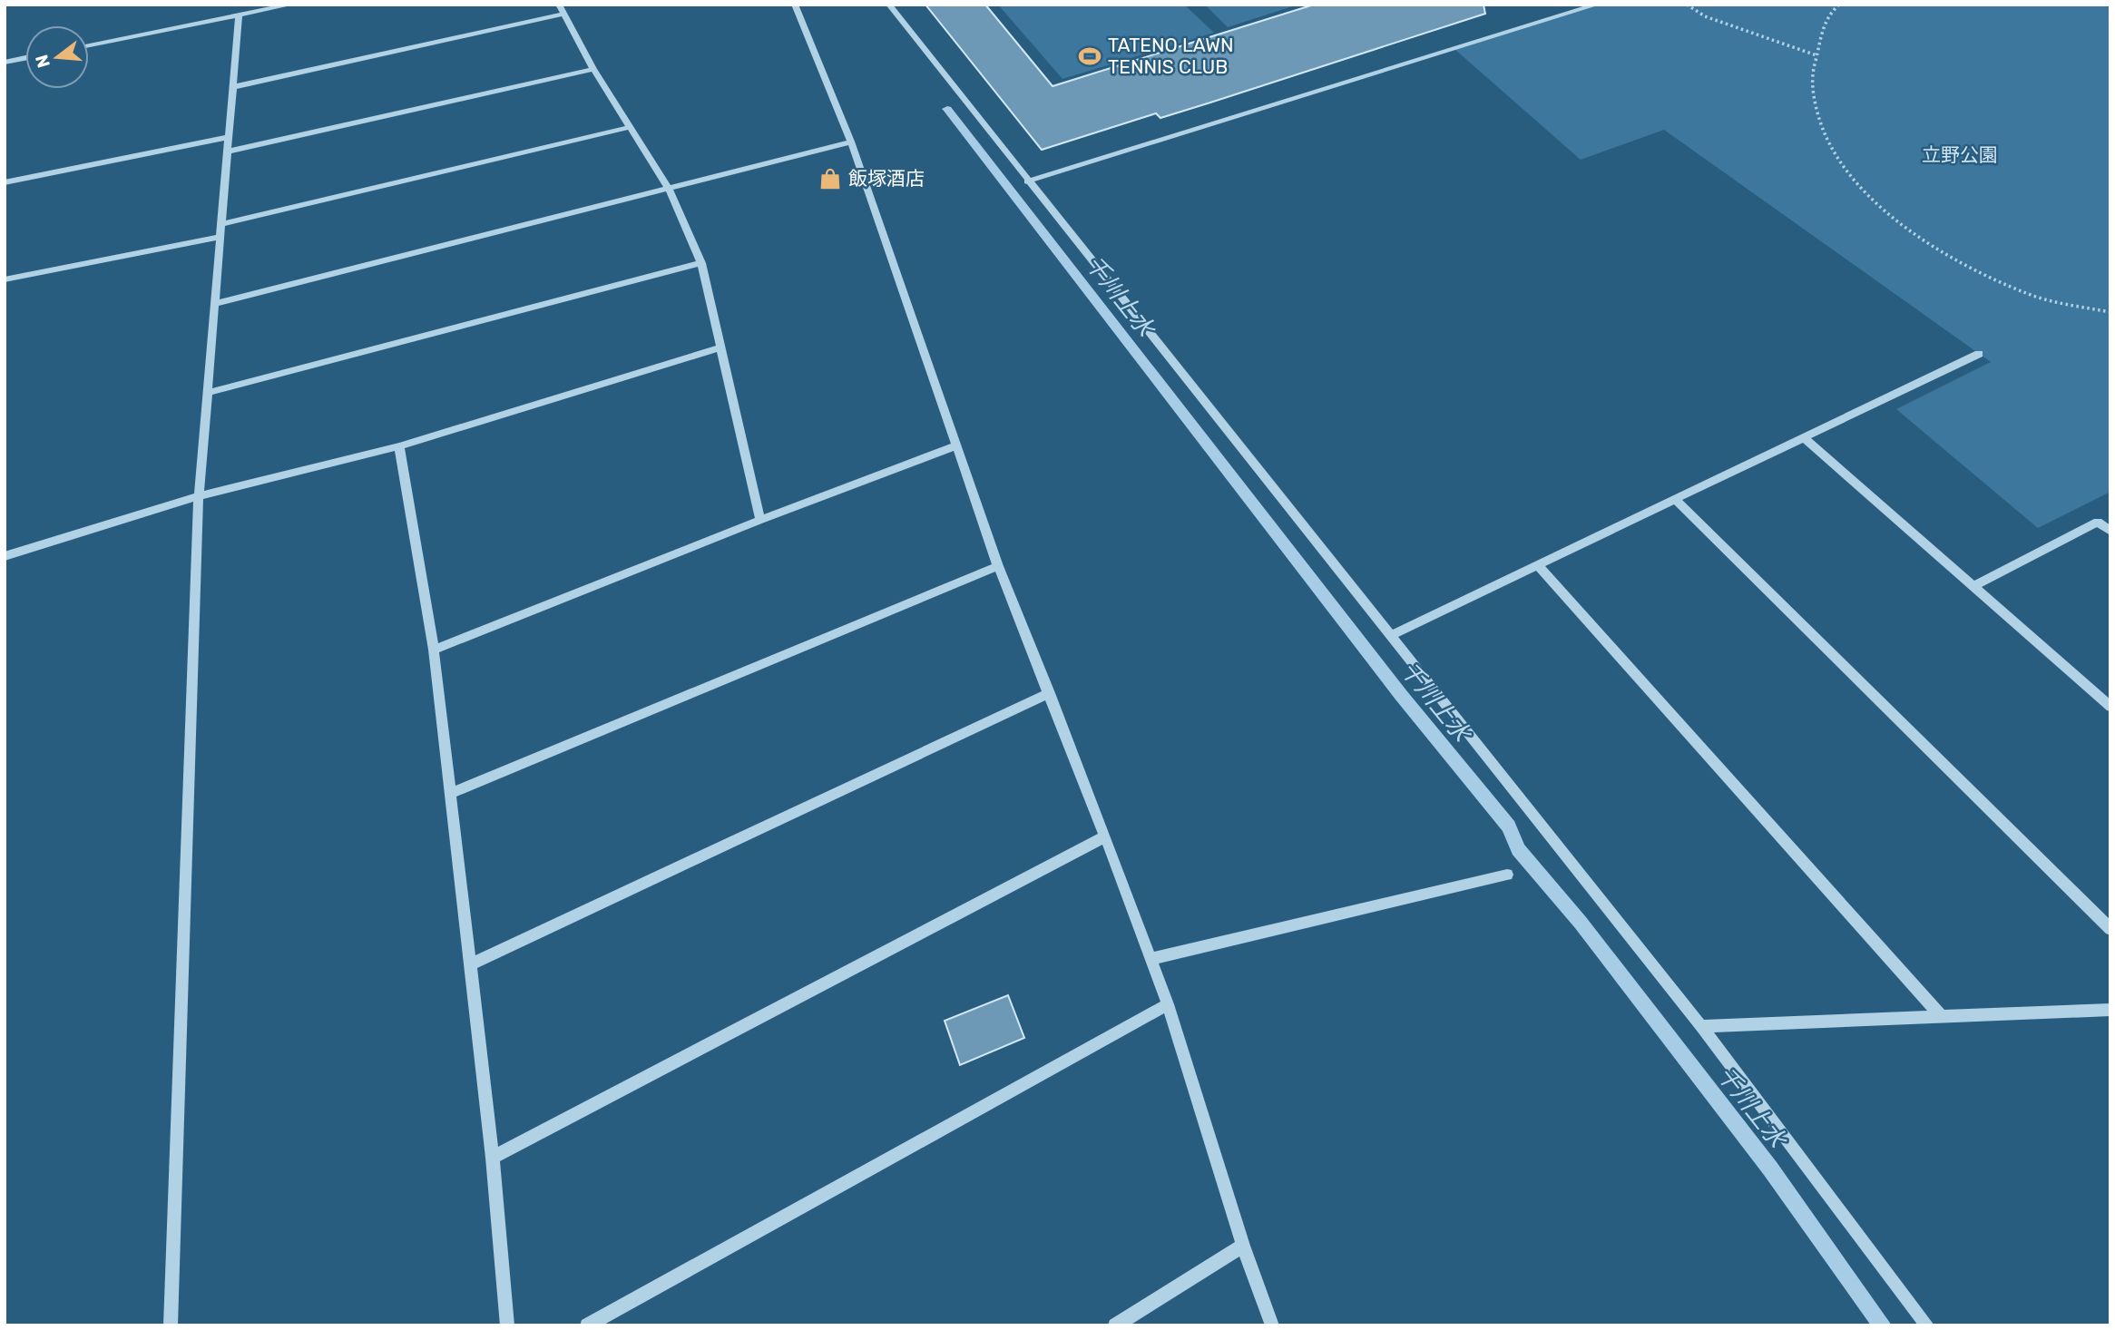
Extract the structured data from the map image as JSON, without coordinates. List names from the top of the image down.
{
  "water": ["千川上水"],
  "parks": ["立野公園"],
  "places": {
    "sports": ["TATENO LAWN TENNIS CLUB"],
    "shop": ["飯塚酒店"]
  },
  "north": "left"
}
